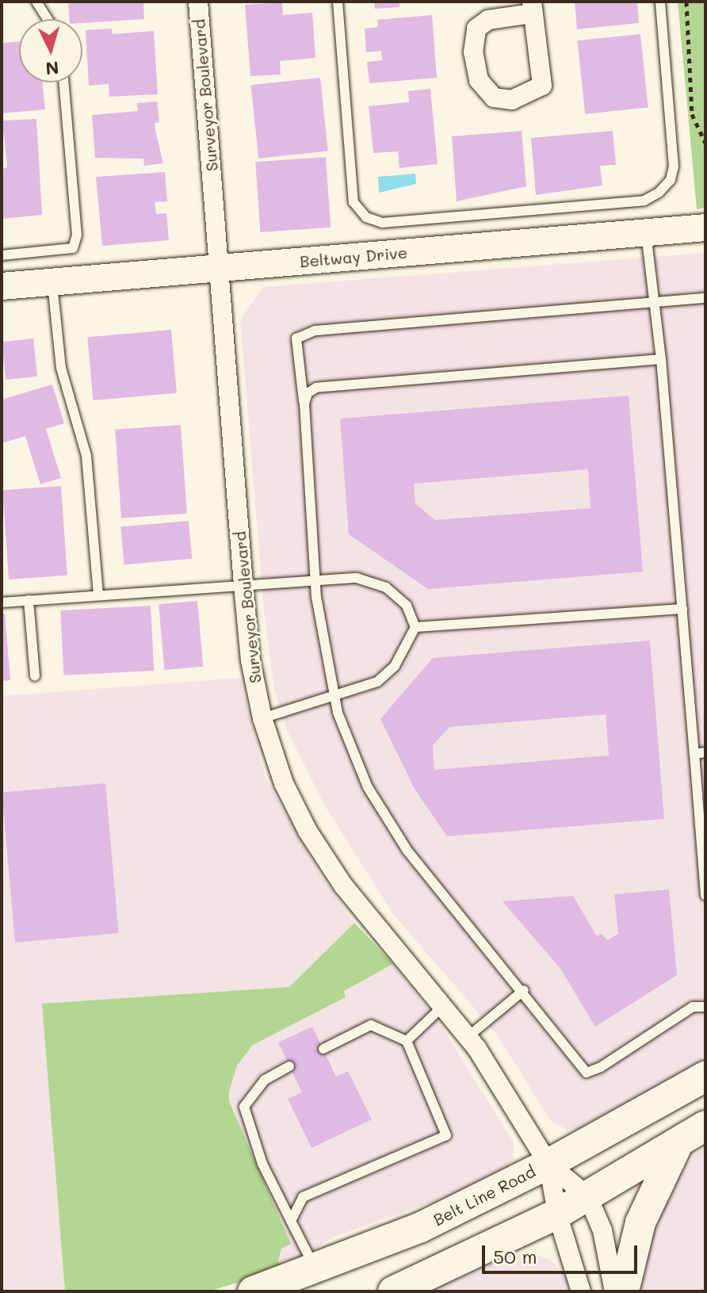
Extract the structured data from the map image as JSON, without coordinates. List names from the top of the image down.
{
  "streets": {
    "main road": ["Belt Line Road"],
    "street": ["Surveyor Boulevard", "Beltway Drive"]
  },
  "crossings": [
    ["Surveyor Boulevard", "Beltway Drive"],
    ["Surveyor Boulevard", "Belt Line Road"]
  ],
  "scale_bar": "50 m",
  "north": "bottom"
}
